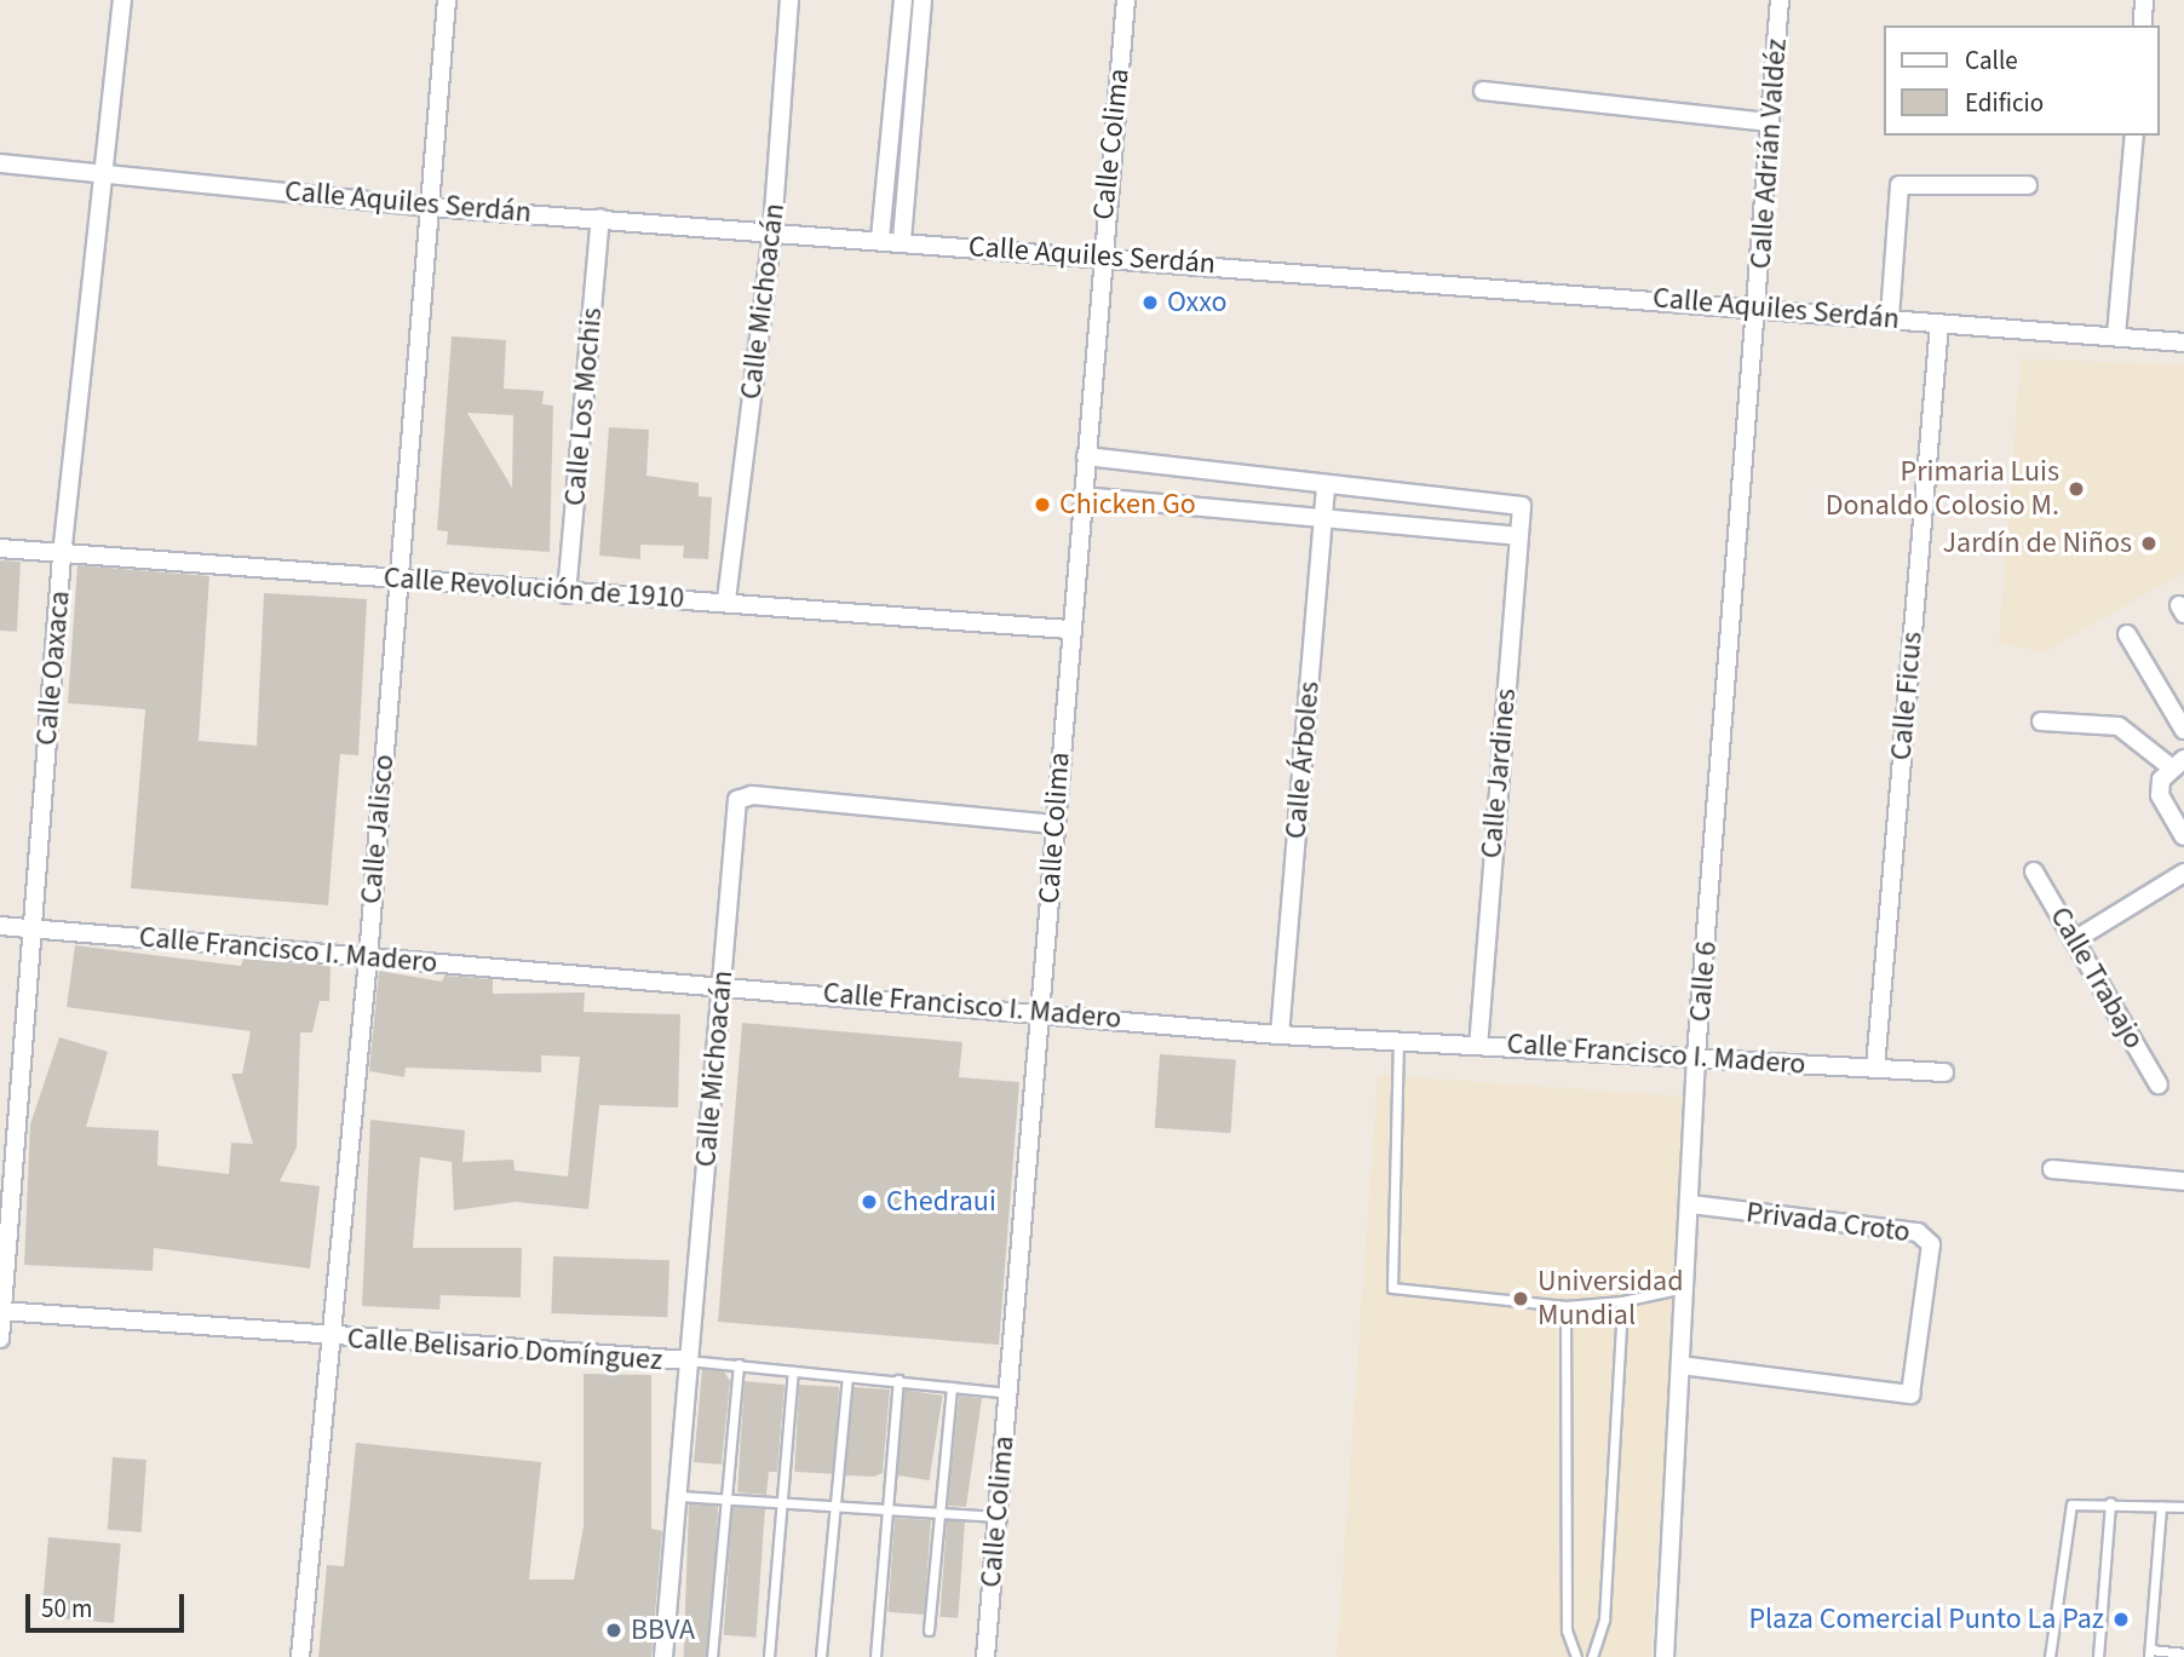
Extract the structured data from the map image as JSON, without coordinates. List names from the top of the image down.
{
  "streets": {
    "street": [
      "Calle Colima",
      "Calle Adrián Valdéz",
      "Calle Aquiles Serdán",
      "Calle Michoacán",
      "Calle Los Mochis",
      "Calle Revolución de 1910",
      "Calle Oaxaca",
      "Calle Ficus",
      "Calle Árboles",
      "Calle Jardines",
      "Calle Jalisco",
      "Calle Francisco I. Madero",
      "Calle Trabajo",
      "Calle 6",
      "Privada Croto",
      "Calle Belisario Domínguez"
    ]
  },
  "crossings": [
    ["Calle Colima", "Calle Aquiles Serdán"],
    ["Calle Colima", "Calle Michoacán"],
    ["Calle Colima", "Calle Revolución de 1910"],
    ["Calle Colima", "Calle Francisco I. Madero"],
    ["Calle Colima", "Calle Belisario Domínguez"],
    ["Calle Adrián Valdéz", "Calle Aquiles Serdán"],
    ["Calle Adrián Valdéz", "Calle 6"],
    ["Calle Aquiles Serdán", "Calle Michoacán"],
    ["Calle Aquiles Serdán", "Calle Los Mochis"],
    ["Calle Aquiles Serdán", "Calle Oaxaca"],
    ["Calle Aquiles Serdán", "Calle Ficus"],
    ["Calle Aquiles Serdán", "Calle Jalisco"],
    ["Calle Aquiles Serdán", "Calle 6"],
    ["Calle Michoacán", "Calle Revolución de 1910"],
    ["Calle Michoacán", "Calle Francisco I. Madero"],
    ["Calle Michoacán", "Calle Belisario Domínguez"],
    ["Calle Los Mochis", "Calle Revolución de 1910"],
    ["Calle Revolución de 1910", "Calle Oaxaca"],
    ["Calle Revolución de 1910", "Calle Jalisco"],
    ["Calle Oaxaca", "Calle Francisco I. Madero"],
    ["Calle Oaxaca", "Calle Belisario Domínguez"],
    ["Calle Ficus", "Calle Francisco I. Madero"],
    ["Calle Árboles", "Calle Jardines"],
    ["Calle Árboles", "Calle Francisco I. Madero"],
    ["Calle Jardines", "Calle Francisco I. Madero"],
    ["Calle Jalisco", "Calle Francisco I. Madero"],
    ["Calle Jalisco", "Calle Belisario Domínguez"],
    ["Calle Francisco I. Madero", "Calle 6"],
    ["Calle 6", "Privada Croto"]
  ],
  "places": [
    "Oxxo",
    "Primaria Luis Donaldo Colosio M.",
    "Chicken Go",
    "Jardín de Niños",
    "Chedraui",
    "Universidad Mundial",
    "Plaza Comercial Punto La Paz",
    "BBVA"
  ],
  "legend": ["Calle", "Edificio"],
  "scale_bar": "50 m"
}
